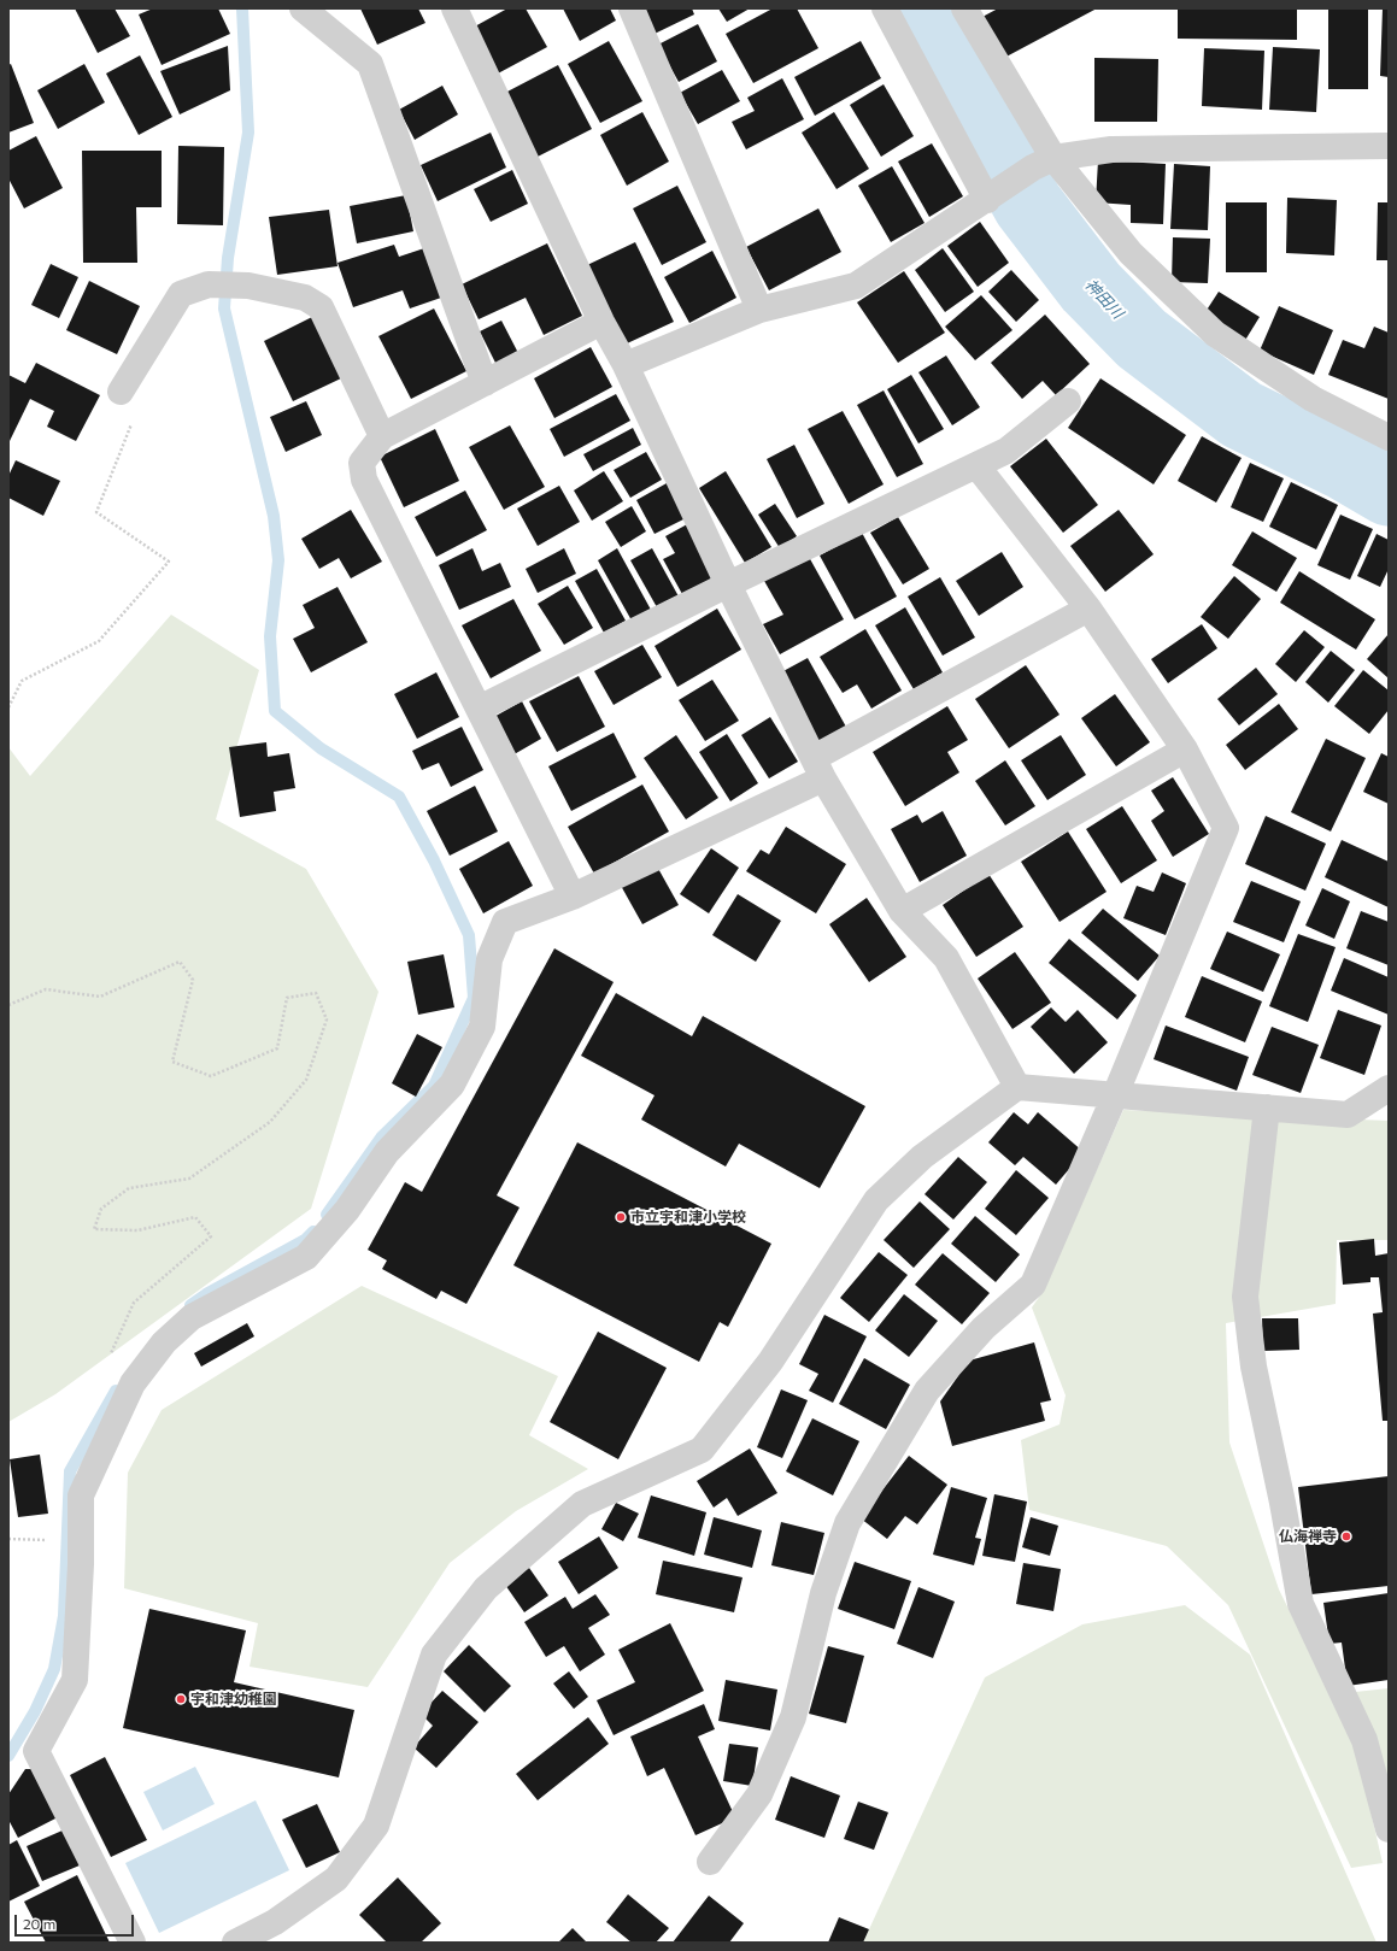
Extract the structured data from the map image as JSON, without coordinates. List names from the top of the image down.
{
  "water": ["神田川"],
  "places": ["市立宇和津小学校", "仏海禅寺", "宇和津幼稚園"],
  "scale_bar": "20 m"
}
